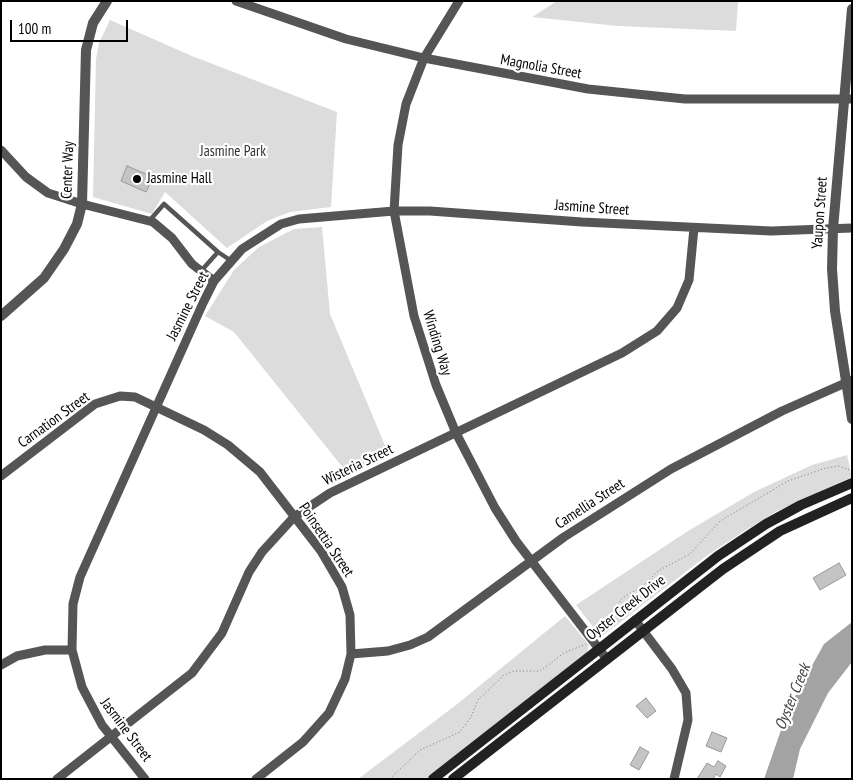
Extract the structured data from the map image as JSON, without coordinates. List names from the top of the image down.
{
  "streets": {
    "main road": ["Oyster Creek Drive"],
    "street": [
      "Magnolia Street",
      "Center Way",
      "Jasmine Street",
      "Yaupon Street",
      "Winding Way",
      "Carnation Street",
      "Wisteria Street",
      "Camellia Street",
      "Poinsettia Street"
    ]
  },
  "crossings": [
    ["Magnolia Street", "Yaupon Street"],
    ["Magnolia Street", "Winding Way"],
    ["Jasmine Street", "Yaupon Street"],
    ["Jasmine Street", "Winding Way"],
    ["Jasmine Street", "Carnation Street"],
    ["Jasmine Street", "Wisteria Street"],
    ["Jasmine Street", "Poinsettia Street"],
    ["Yaupon Street", "Camellia Street"],
    ["Winding Way", "Wisteria Street"],
    ["Winding Way", "Camellia Street"],
    ["Winding Way", "Oyster Creek Drive"],
    ["Carnation Street", "Poinsettia Street"],
    ["Wisteria Street", "Poinsettia Street"],
    ["Camellia Street", "Poinsettia Street"]
  ],
  "water": ["Oyster Creek"],
  "parks": ["Jasmine Park"],
  "places": ["Jasmine Hall"],
  "scale_bar": "100 m"
}
